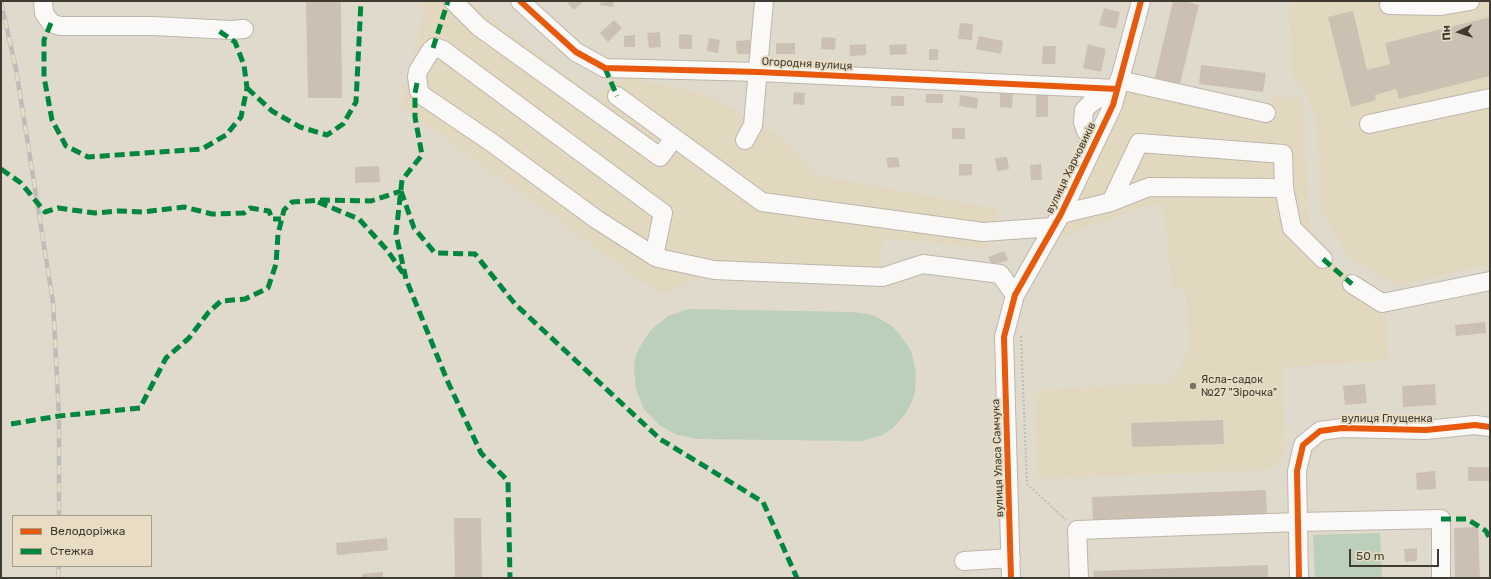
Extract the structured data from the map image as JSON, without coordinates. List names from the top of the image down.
{
  "streets": {
    "street": [
      "Огородня вулиця",
      "вулиця Харчовиків",
      "вулиця Глущенка",
      "вулиця Уласа Самчука"
    ]
  },
  "crossings": [
    ["Огородня вулиця", "вулиця Харчовиків"],
    ["вулиця Харчовиків", "вулиця Уласа Самчука"]
  ],
  "places": ["Ясла-садок №27 \"Зірочка\""],
  "legend": ["Велодоріжка", "Стежка"],
  "scale_bar": "50 m",
  "north": "left"
}
